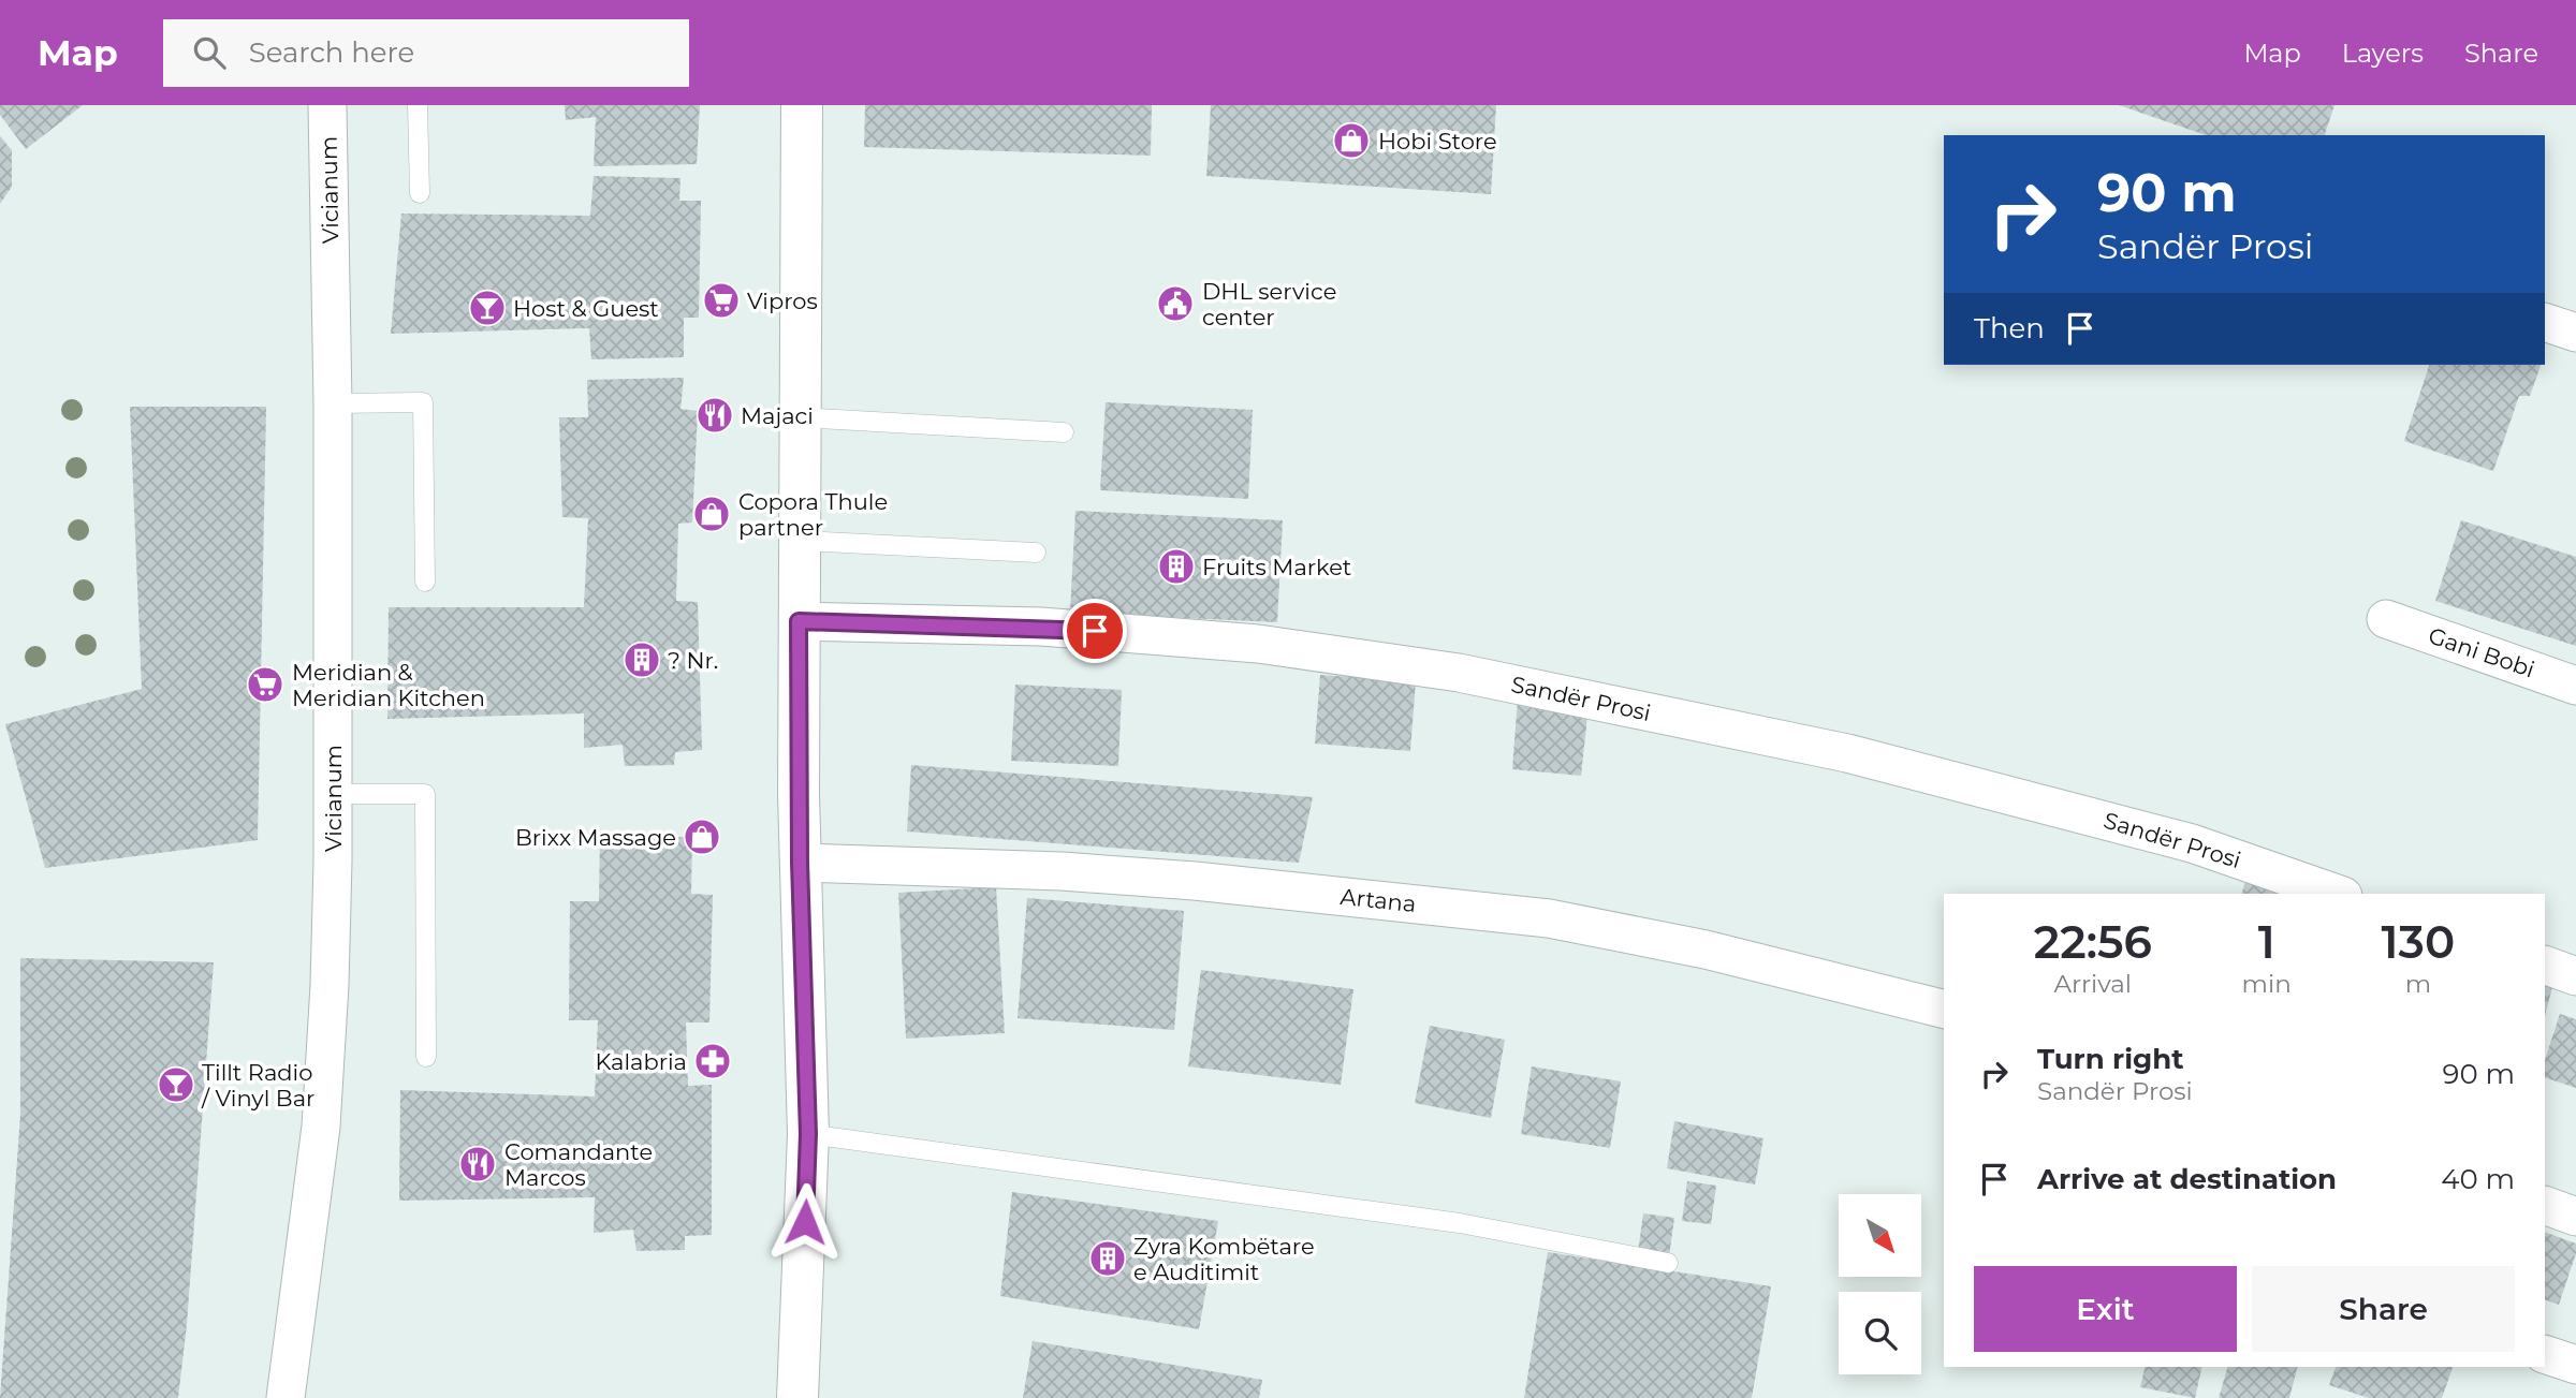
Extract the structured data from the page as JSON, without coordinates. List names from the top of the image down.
{
  "streets": {
    "street": [
      "Vicianum",
      "Gani Bobi",
      "Sandër Prosi",
      "Artana"
    ]
  },
  "places": {
    "shop": ["Hobi Store", "Copora Thule partner", "Brixx Massage"],
    "supermarket": ["Vipros", "Meridian & Meridian Kitchen"],
    "public building": ["DHL service center"],
    "bar": ["Host & Guest", "Tillt Radio / Vinyl Bar"],
    "restaurant": ["Majaci", "Comandante Marcos"],
    "building": ["Fruits Market", "? Nr.", "Zyra Kombëtare e Auditimit"],
    "pharmacy": ["Kalabria"]
  },
  "north": "bottom right",
  "page": {
    "header": "Map",
    "search": "Search here",
    "nav": ["Map", "Layers", "Share"],
    "turn": ["90 m", "Sandër Prosi"],
    "then": "Then",
    "eta": [
      "22:56",
      "Arrival",
      "1",
      "min",
      "130",
      "m"
    ],
    "list": [
      {
        "name": "Turn right",
        "note": "Sandër Prosi",
        "value": "90 m"
      },
      {
        "name": "Arrive at destination",
        "value": "40 m"
      }
    ],
    "buttons": ["Exit", "Share"]
  }
}
